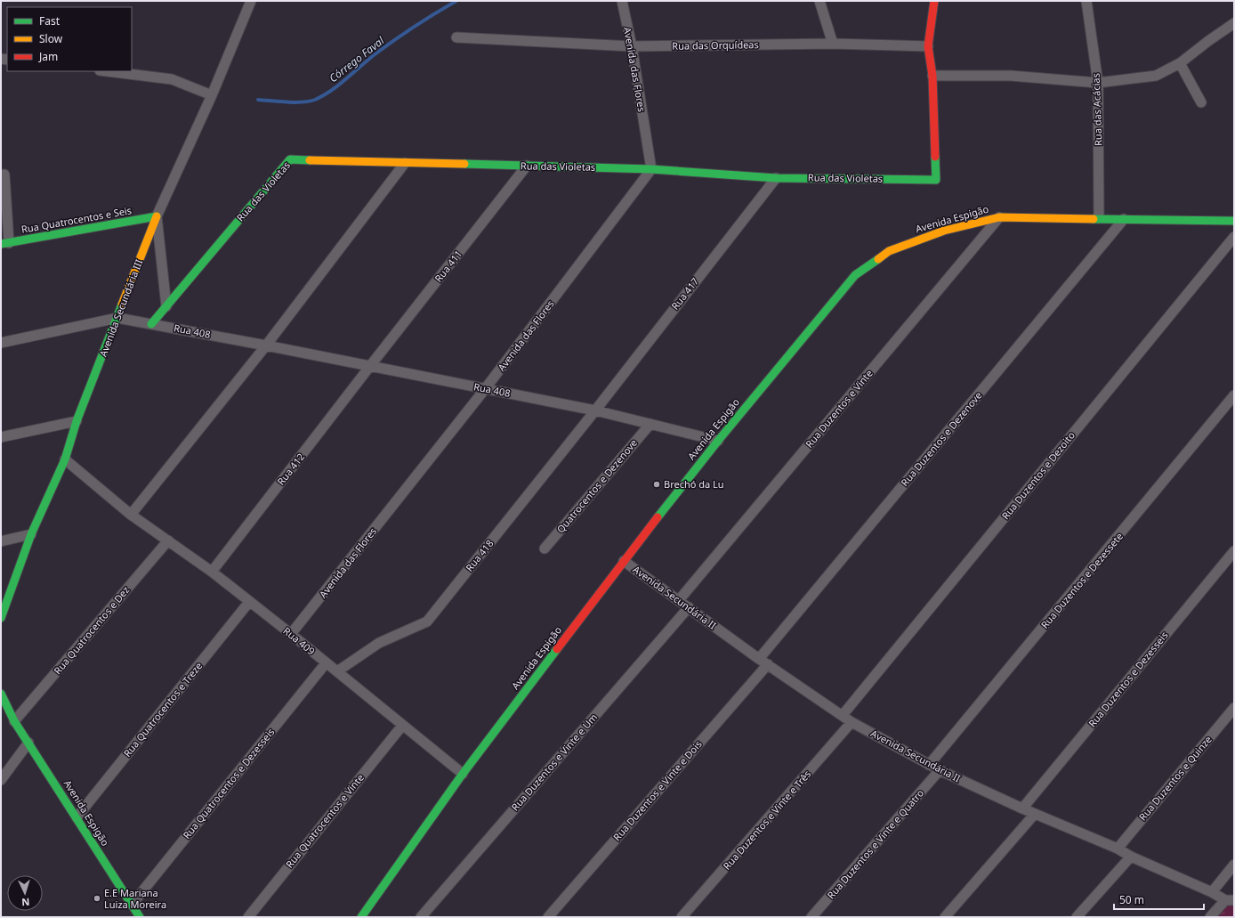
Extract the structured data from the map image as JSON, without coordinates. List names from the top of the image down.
{
  "streets": {
    "street": [
      "Rua das Orquídeas",
      "Avenida das Flores",
      "Rua das Acácias",
      "Rua das Violetas",
      "Avenida Espigão",
      "Rua Quatrocentos e Seis",
      "Rua 411",
      "Rua 417",
      "Avenida Secundária III",
      "Rua 408",
      "Rua Duzentos e Vinte",
      "Rua Duzentos e Dezenove",
      "Rua 412",
      "Rua Duzentos e Dezoito",
      "Quatrocentos e Dezenove",
      "Rua 418",
      "Rua Duzentos e Dezessete",
      "Avenida Secundária II",
      "Rua Quatrocentos e Dez",
      "Rua 409",
      "Rua Duzentos e Dezesseis",
      "Rua Quatrocentos e Treze",
      "Rua Duzentos e Vinte e Um",
      "Rua Duzentos e Quinze",
      "Rua Quatrocentos e Dezesseis",
      "Rua Duzentos e Vinte e Dois",
      "Rua Duzentos e Vinte e Três",
      "Rua Quatrocentos e Vinte",
      "Rua Duzentos e Vinte e Quatro"
    ]
  },
  "crossings": [
    ["Rua das Orquídeas", "Avenida das Flores"],
    ["Rua das Orquídeas", "Rua das Violetas"],
    ["Avenida das Flores", "Rua das Violetas"],
    ["Avenida das Flores", "Rua 408"],
    ["Avenida das Flores", "Rua 409"],
    ["Rua das Acácias", "Avenida Espigão"],
    ["Rua das Violetas", "Rua 411"],
    ["Rua das Violetas", "Rua 417"],
    ["Rua das Violetas", "Rua 408"],
    ["Avenida Espigão", "Rua 408"],
    ["Avenida Espigão", "Rua Duzentos e Vinte"],
    ["Avenida Espigão", "Rua Duzentos e Dezenove"],
    ["Avenida Espigão", "Avenida Secundária II"],
    ["Avenida Espigão", "Rua Quatrocentos e Dez"],
    ["Avenida Espigão", "Rua 409"],
    ["Avenida Espigão", "Rua Quatrocentos e Treze"],
    ["Avenida Espigão", "Rua Quatrocentos e Dezesseis"],
    ["Rua Quatrocentos e Seis", "Avenida Secundária III"],
    ["Rua 411", "Rua 408"],
    ["Rua 411", "Rua 412"],
    ["Rua 417", "Rua 408"],
    ["Rua 417", "Rua 418"],
    ["Avenida Secundária III", "Rua 408"],
    ["Avenida Secundária III", "Rua 409"],
    ["Rua 408", "Rua 412"],
    ["Rua 408", "Quatrocentos e Dezenove"],
    ["Rua 408", "Rua 418"],
    ["Rua Duzentos e Vinte", "Avenida Secundária II"],
    ["Rua Duzentos e Dezenove", "Avenida Secundária II"],
    ["Rua 412", "Rua 409"],
    ["Rua Duzentos e Dezoito", "Avenida Secundária II"],
    ["Rua 418", "Rua 409"],
    ["Rua Duzentos e Dezessete", "Avenida Secundária II"],
    ["Avenida Secundária II", "Rua Duzentos e Dezesseis"],
    ["Avenida Secundária II", "Rua Duzentos e Vinte e Um"],
    ["Avenida Secundária II", "Rua Duzentos e Quinze"],
    ["Avenida Secundária II", "Rua Duzentos e Vinte e Dois"],
    ["Avenida Secundária II", "Rua Duzentos e Vinte e Três"],
    ["Avenida Secundária II", "Rua Duzentos e Vinte e Quatro"],
    ["Rua Quatrocentos e Dez", "Rua 409"],
    ["Rua 409", "Rua Quatrocentos e Treze"],
    ["Rua 409", "Rua Quatrocentos e Dezesseis"],
    ["Rua 409", "Rua Quatrocentos e Vinte"]
  ],
  "water": ["Córrego Faval"],
  "places": ["Brechó da Lu", "E.E Mariana Luiza Moreira"],
  "legend": ["Fast", "Slow", "Jam"],
  "scale_bar": "50 m",
  "north": "bottom"
}
